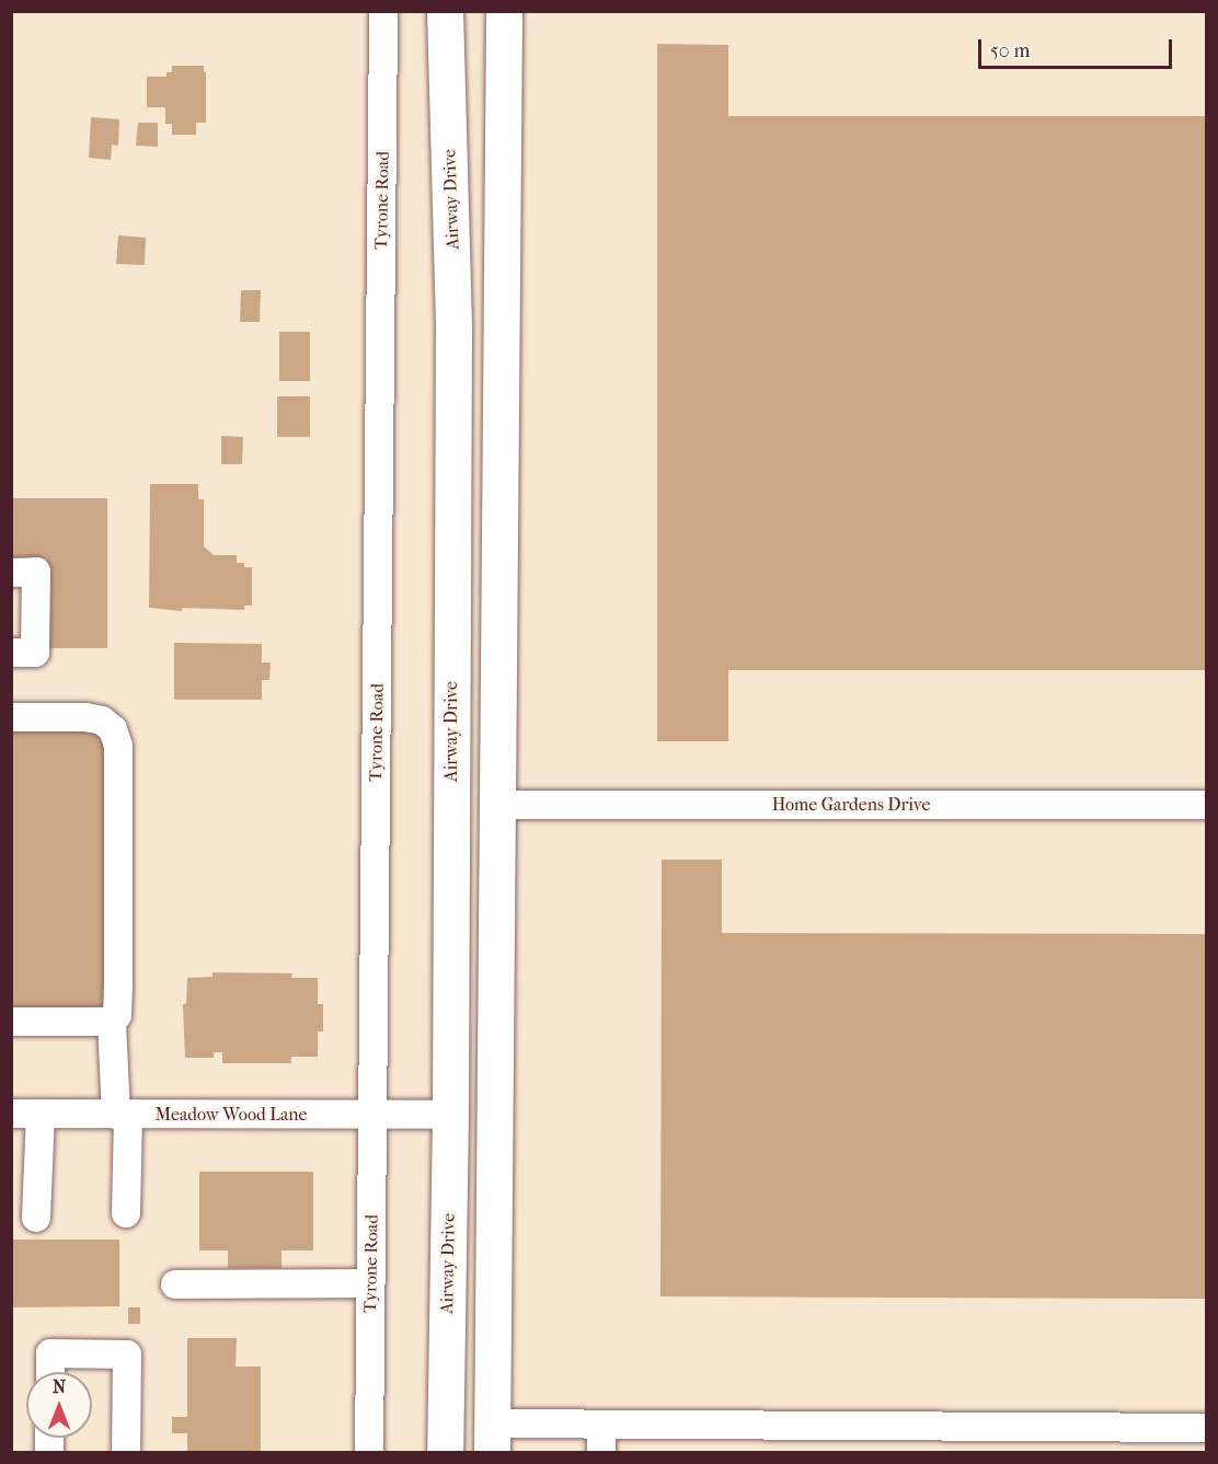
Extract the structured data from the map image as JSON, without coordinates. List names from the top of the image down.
{
  "streets": {
    "main road": ["Airway Drive"],
    "street": ["Tyrone Road", "Home Gardens Drive", "Meadow Wood Lane"]
  },
  "crossings": [
    ["Airway Drive", "Meadow Wood Lane"],
    ["Tyrone Road", "Meadow Wood Lane"]
  ],
  "scale_bar": "50 m",
  "north": "top"
}
